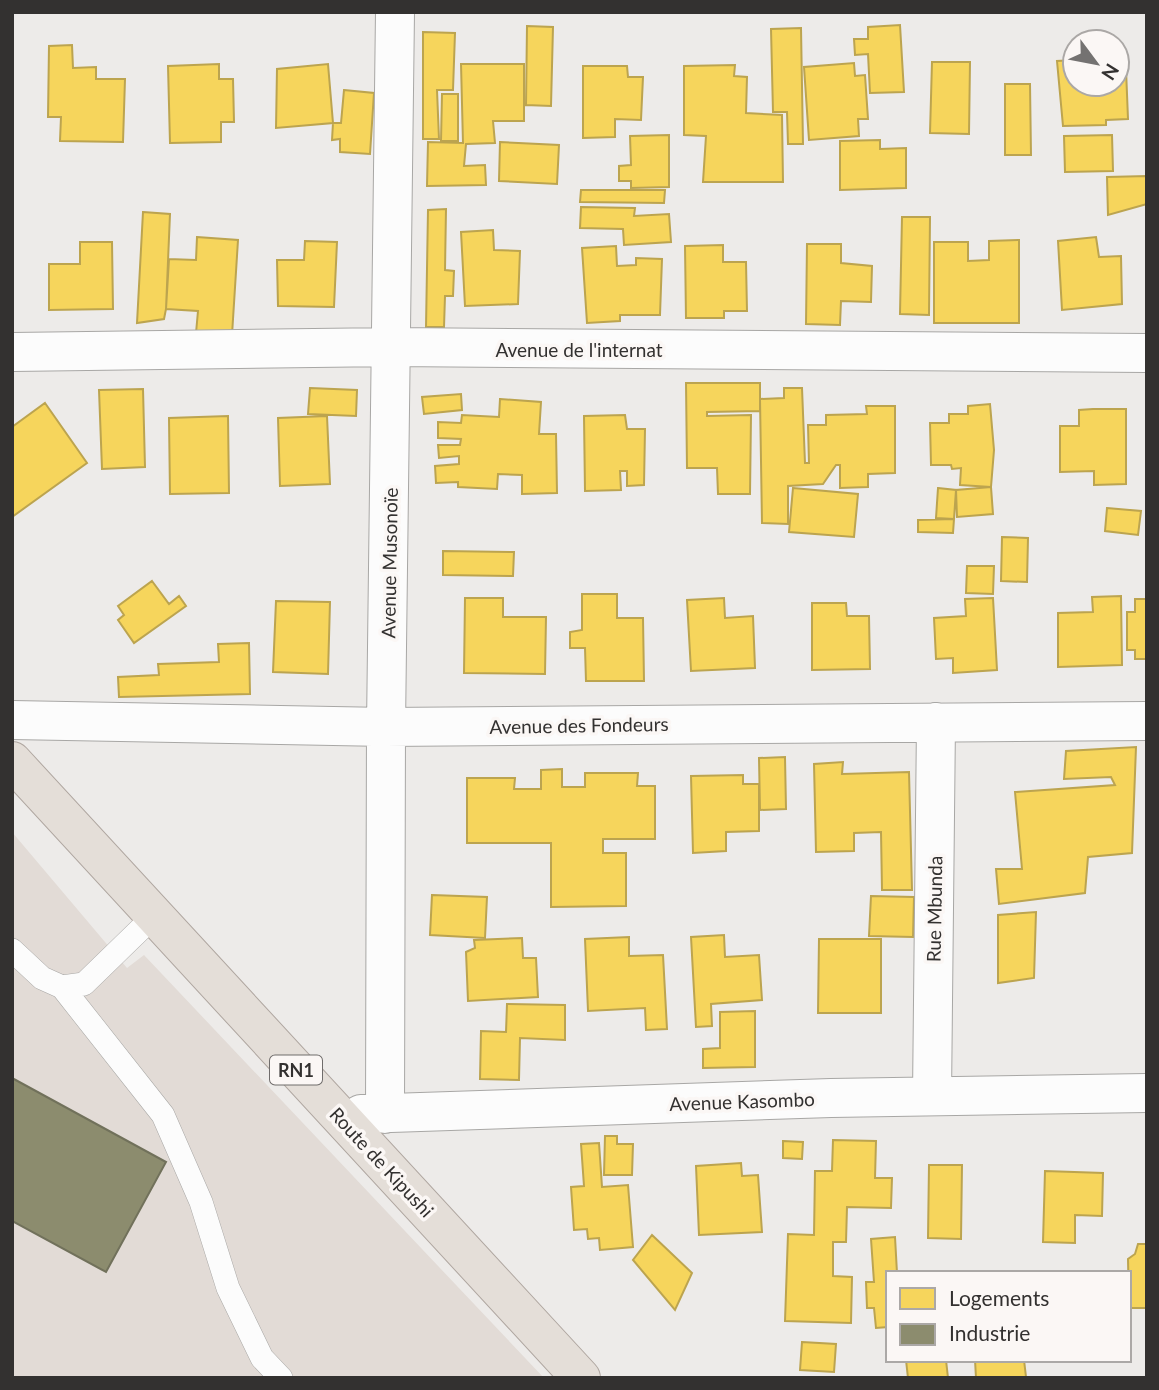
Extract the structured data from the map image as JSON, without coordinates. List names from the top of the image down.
{
  "streets": {
    "highway": ["RN1", "Route de Kipushi"],
    "street": [
      "Avenue de l'internat",
      "Avenue Musonoïe",
      "Avenue des Fondeurs",
      "Rue Mbunda",
      "Avenue Kasombo"
    ]
  },
  "crossings": [
    ["Avenue de l'internat", "Avenue Musonoïe"],
    ["Avenue Musonoïe", "Avenue des Fondeurs"],
    ["Avenue Musonoïe", "Avenue Kasombo"],
    ["Avenue des Fondeurs", "Rue Mbunda"],
    ["Rue Mbunda", "Avenue Kasombo"],
    ["Avenue Kasombo", "Route de Kipushi"]
  ],
  "legend": ["Logements", "Industrie"],
  "north": "bottom right"
}
